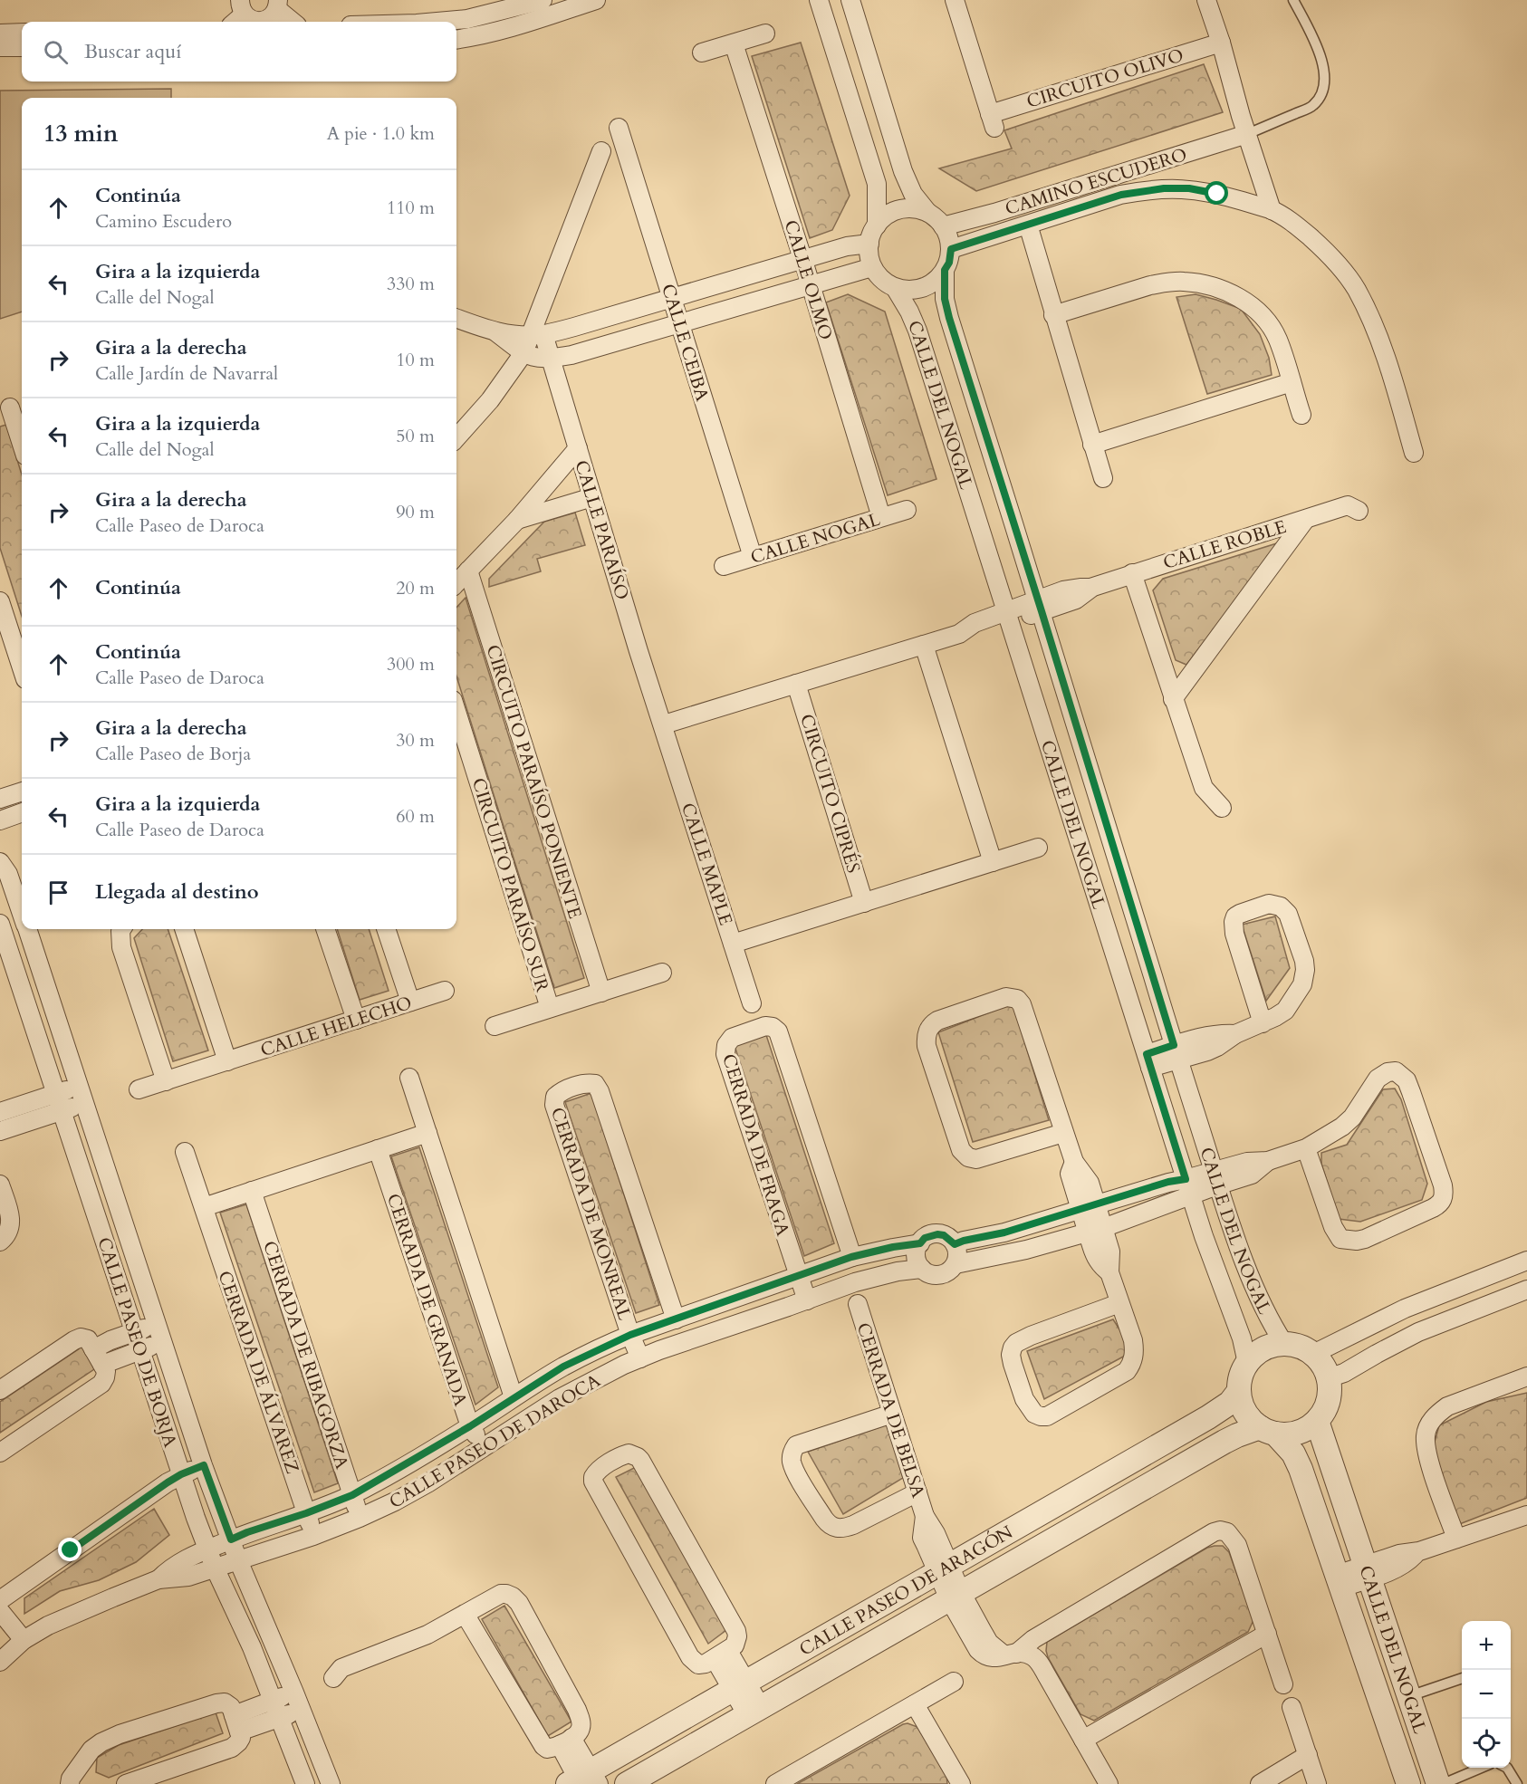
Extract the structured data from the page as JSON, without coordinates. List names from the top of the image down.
{
  "streets": {
    "street": [
      "CIRCUITO OLIVO",
      "CAMINO ESCUDERO",
      "CALLE OLMO",
      "CALLE CEIBA",
      "CALLE DEL NOGAL",
      "CALLE PARAÍSO",
      "CALLE NOGAL",
      "CALLE ROBLE",
      "CIRCUITO PARAÍSO PONIENTE",
      "CIRCUITO CIPRÉS",
      "CALLE MAPLE",
      "CIRCUITO PARAÍSO SUR",
      "CALLE HELECHO",
      "CERRADA DE FRAGA",
      "CERRADA DE MONREAL",
      "CERRADA DE GRANADA",
      "CALLE PASEO DE BORJA",
      "CERRADA DE RIBAGORZA",
      "CERRADA DE ÁLVAREZ",
      "CERRADA DE BELSA",
      "CALLE PASEO DE DAROCA",
      "CALLE PASEO DE ARAGÓN"
    ]
  },
  "crossings": [
    ["CAMINO ESCUDERO", "CALLE DEL NOGAL"],
    ["CALLE OLMO", "CALLE NOGAL"],
    ["CALLE CEIBA", "CALLE NOGAL"],
    ["CALLE DEL NOGAL", "CALLE ROBLE"],
    ["CALLE DEL NOGAL", "CALLE PASEO DE ARAGÓN"],
    ["CALLE PARAÍSO", "CALLE MAPLE"],
    ["CERRADA DE FRAGA", "CALLE PASEO DE DAROCA"],
    ["CERRADA DE MONREAL", "CALLE PASEO DE DAROCA"],
    ["CERRADA DE GRANADA", "CALLE PASEO DE DAROCA"],
    ["CALLE PASEO DE BORJA", "CALLE PASEO DE DAROCA"],
    ["CERRADA DE RIBAGORZA", "CALLE PASEO DE DAROCA"],
    ["CERRADA DE ÁLVAREZ", "CALLE PASEO DE DAROCA"],
    ["CERRADA DE BELSA", "CALLE PASEO DE ARAGÓN"]
  ],
  "page": {
    "search": "Buscar aquí",
    "heading": ["13 min", "A pie · 1.0 km"],
    "list": [
      ["Continúa", "Camino Escudero", "110 m"],
      ["Gira a la izquierda", "Calle del Nogal", "330 m"],
      ["Gira a la derecha", "Calle Jardín de Navarral", "10 m"],
      ["Gira a la izquierda", "Calle del Nogal", "50 m"],
      ["Gira a la derecha", "Calle Paseo de Daroca", "90 m"],
      ["Continúa", "20 m"],
      ["Continúa", "Calle Paseo de Daroca", "300 m"],
      ["Gira a la derecha", "Calle Paseo de Borja", "30 m"],
      ["Gira a la izquierda", "Calle Paseo de Daroca", "60 m"],
      "Llegada al destino"
    ],
    "map_buttons": ["+", "−"]
  }
}
